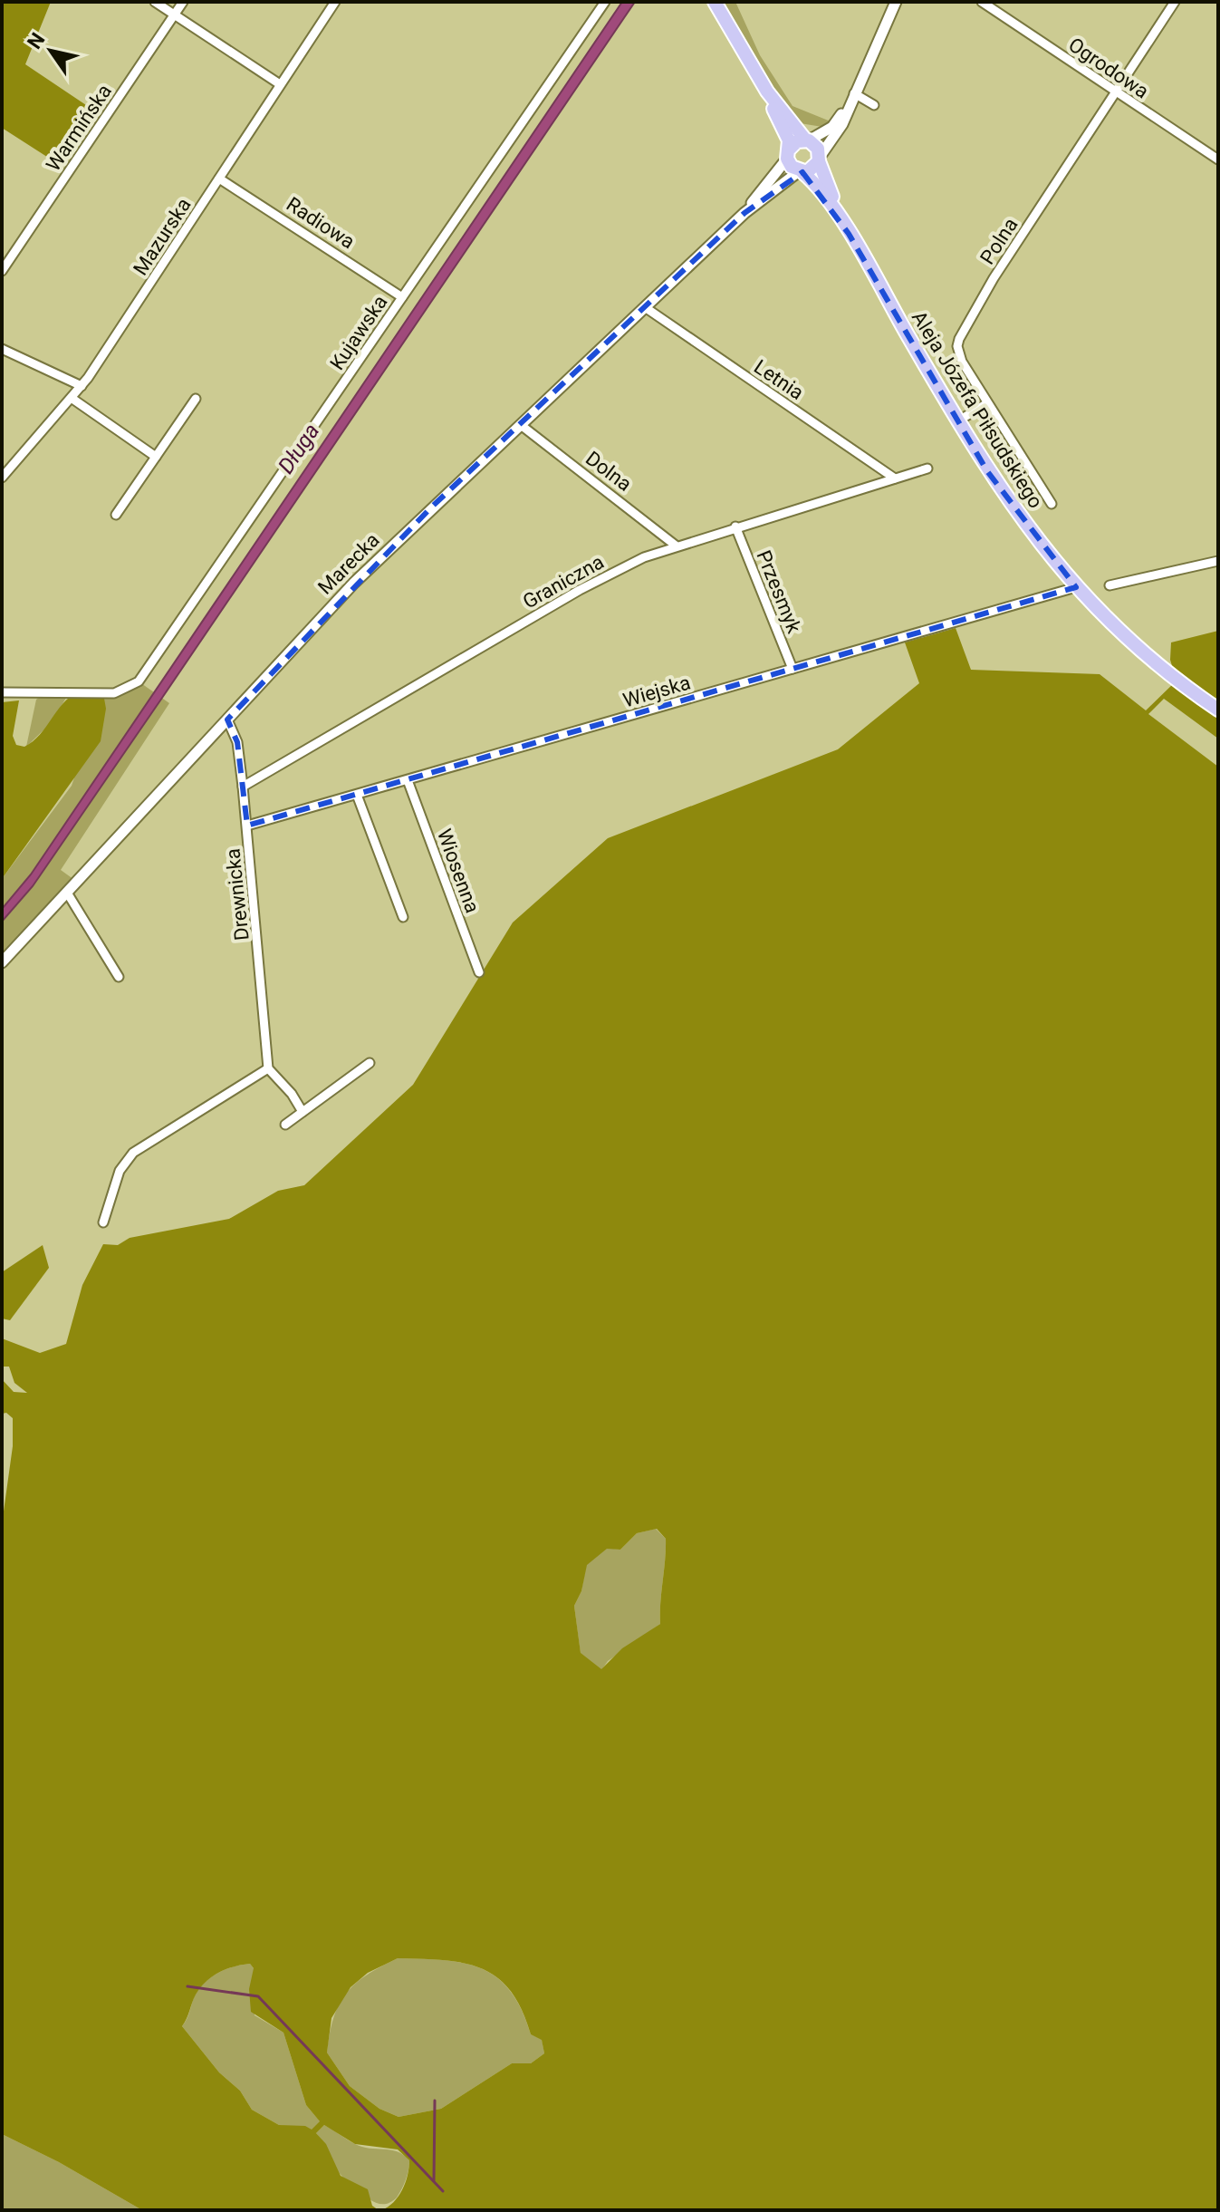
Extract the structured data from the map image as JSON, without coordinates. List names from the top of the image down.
{
  "streets": {
    "main road": ["Aleja Józefa Piłsudskiego"],
    "street": [
      "Ogrodowa",
      "Warmińska",
      "Radiowa",
      "Mazurska",
      "Polna",
      "Kujawska",
      "Letnia",
      "Dolna",
      "Marecka",
      "Graniczna",
      "Przesmyk",
      "Wiejska",
      "Wiosenna",
      "Drewnicka"
    ]
  },
  "crossings": [
    ["Ogrodowa", "Polna"],
    ["Radiowa", "Mazurska"],
    ["Radiowa", "Kujawska"],
    ["Letnia", "Marecka"],
    ["Letnia", "Graniczna"],
    ["Aleja Józefa Piłsudskiego", "Marecka"],
    ["Aleja Józefa Piłsudskiego", "Wiejska"],
    ["Dolna", "Marecka"],
    ["Dolna", "Graniczna"],
    ["Marecka", "Drewnicka"],
    ["Graniczna", "Przesmyk"],
    ["Graniczna", "Drewnicka"],
    ["Przesmyk", "Wiejska"],
    ["Wiejska", "Wiosenna"],
    ["Wiejska", "Drewnicka"]
  ],
  "water": ["Długa"],
  "north": "top left"
}
